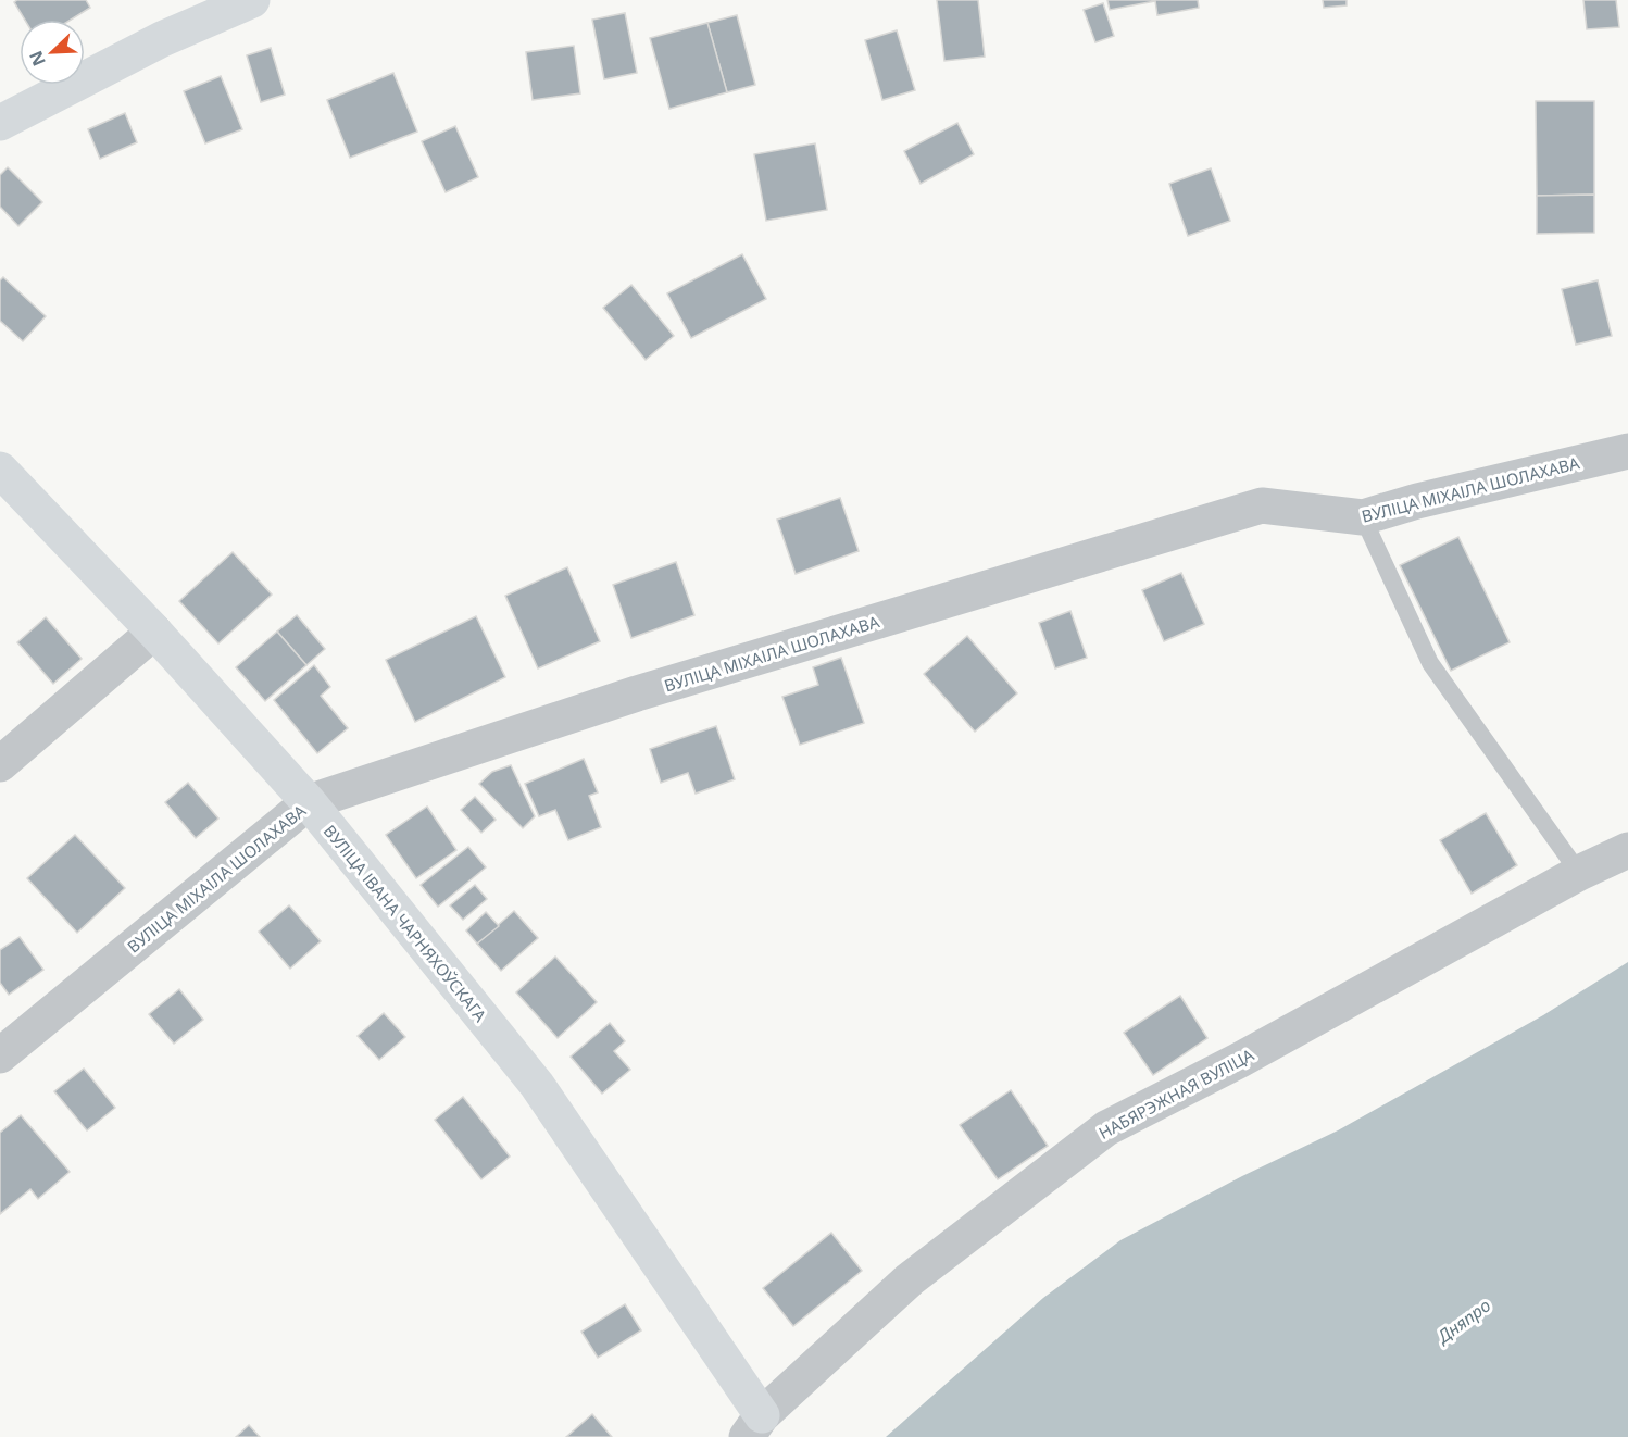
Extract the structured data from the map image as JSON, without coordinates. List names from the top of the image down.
{
  "streets": {
    "street": ["ВУЛІЦА МІХАІЛА ШОЛАХАВА", "ВУЛІЦА ІВАНА ЧАРНЯХОЎСКАГА", "НАБЯРЭЖНАЯ ВУЛІЦА"]
  },
  "crossings": [
    ["ВУЛІЦА МІХАІЛА ШОЛАХАВА", "ВУЛІЦА ІВАНА ЧАРНЯХОЎСКАГА"],
    ["ВУЛІЦА ІВАНА ЧАРНЯХОЎСКАГА", "НАБЯРЭЖНАЯ ВУЛІЦА"]
  ],
  "water": ["Дняпро"],
  "north": "bottom left"
}
